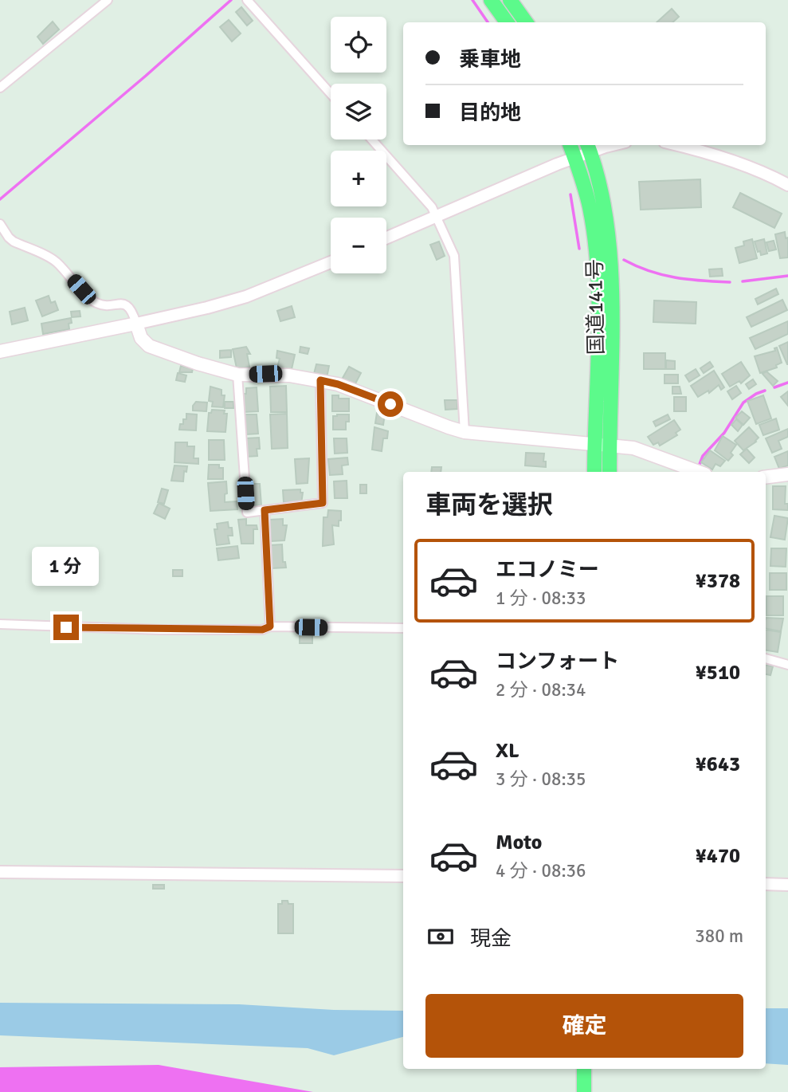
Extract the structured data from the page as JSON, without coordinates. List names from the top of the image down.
{
  "streets": {
    "highway": ["国道141号"]
  },
  "page": {
    "map_buttons": ["+", "−"],
    "banner": ["乗車地", "目的地"],
    "heading": "車両を選択",
    "list": [
      {
        "name": "エコノミー",
        "note": "1 分 · 08:33",
        "value": "¥378"
      },
      {
        "name": "コンフォート",
        "note": "2 分 · 08:34",
        "value": "¥510"
      },
      {
        "name": "XL",
        "note": "3 分 · 08:35",
        "value": "¥643"
      },
      {
        "name": "Moto",
        "note": "4 分 · 08:36",
        "value": "¥470"
      }
    ],
    "bubble": "1 分",
    "pay": ["現金", "380 m"],
    "buttons": "確定"
  }
}
